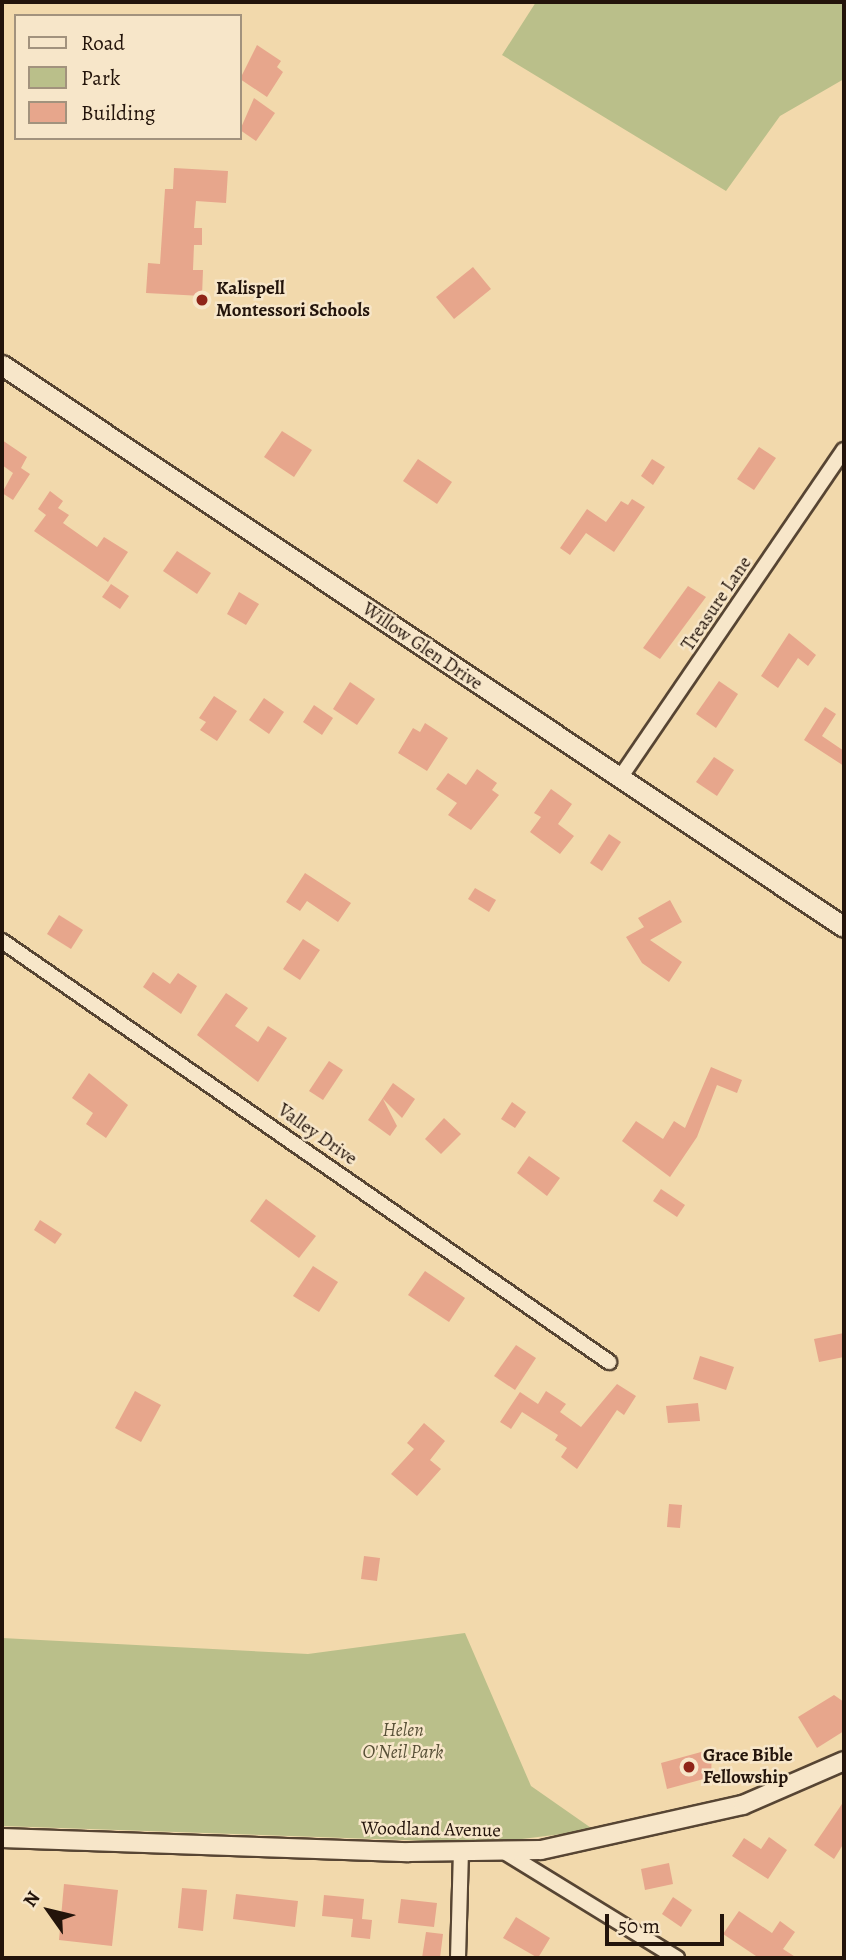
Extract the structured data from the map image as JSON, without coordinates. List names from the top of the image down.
{
  "streets": {
    "main road": ["Willow Glen Drive"],
    "street": ["Treasure Lane", "Valley Drive", "Woodland Avenue"]
  },
  "crossings": [
    ["Treasure Lane", "Willow Glen Drive"]
  ],
  "parks": ["Helen O'Neil Park"],
  "places": ["Kalispell Montessori Schools", "Grace Bible Fellowship"],
  "legend": ["Road", "Park", "Building"],
  "scale_bar": "50 m",
  "north": "top left"
}
